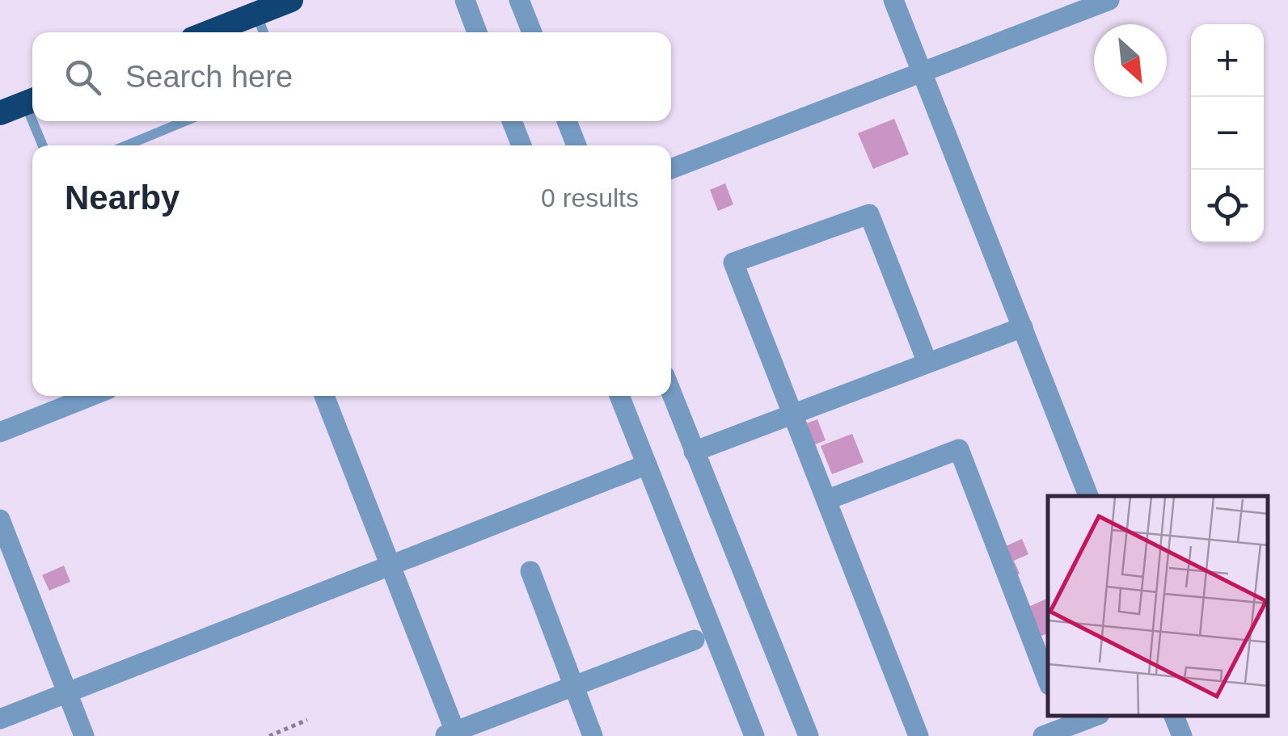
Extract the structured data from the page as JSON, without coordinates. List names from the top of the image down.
{
  "north": "bottom right",
  "page": {
    "map_buttons": ["+", "−"],
    "search": "Search here",
    "heading": ["Nearby", "0 results"]
  }
}
